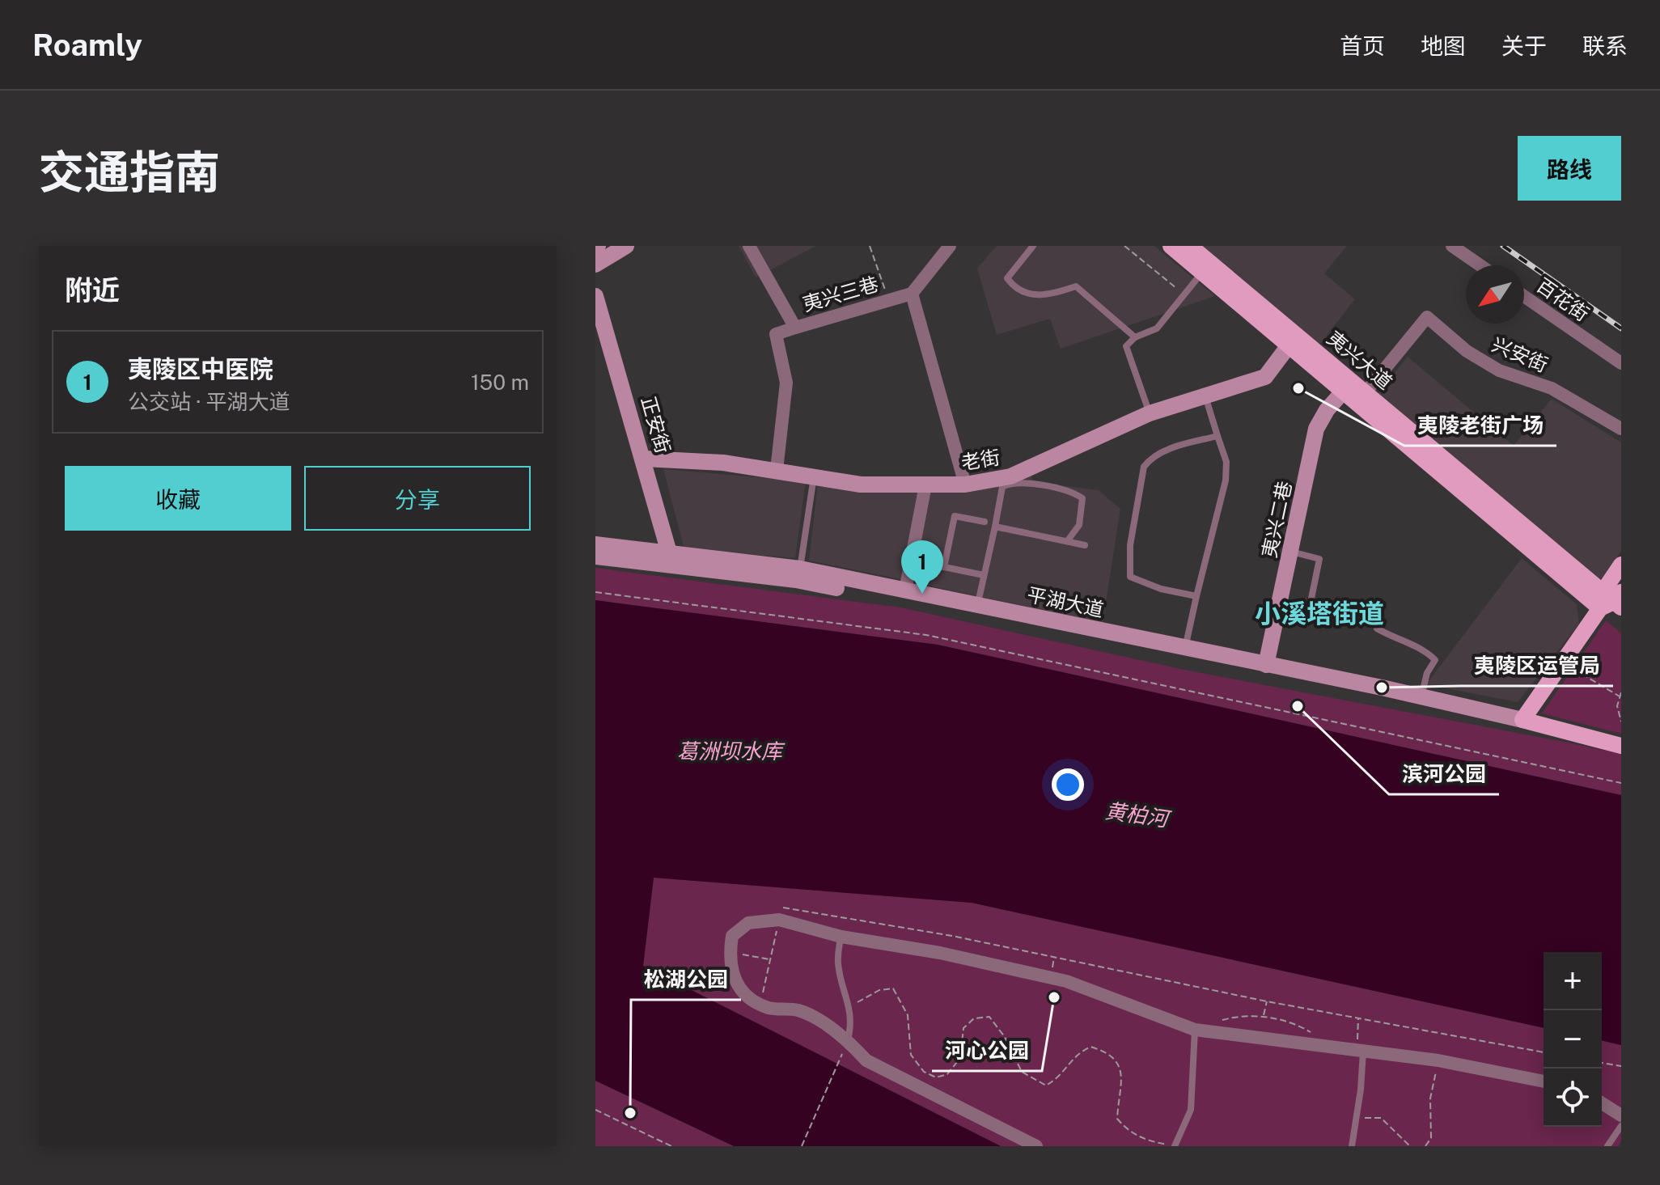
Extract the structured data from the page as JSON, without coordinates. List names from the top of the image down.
{
  "streets": {
    "main road": [
      "夷兴大道",
      "正安街",
      "老街",
      "夷兴二巷",
      "平湖大道"
    ],
    "street": ["夷兴三巷", "百花街", "兴安街"]
  },
  "crossings": [
    ["兴安街", "夷兴大道"],
    ["夷兴大道", "老街"],
    ["夷兴大道", "夷兴二巷"],
    ["正安街", "老街"],
    ["正安街", "平湖大道"],
    ["夷兴二巷", "平湖大道"]
  ],
  "districts": ["小溪塔街道"],
  "water": ["葛洲坝水库", "黄柏河"],
  "places": [
    "夷陵老街广场",
    "夷陵区运管局",
    "滨河公园",
    "河心公园",
    "松湖公园"
  ],
  "north": "bottom left",
  "page": {
    "header": "Roamly",
    "nav": [
      "首页",
      "地图",
      "关于",
      "联系"
    ],
    "title": "交通指南",
    "buttons": [
      "路线",
      ["收藏", "分享"]
    ],
    "heading": "附近",
    "list": [
      {
        "mark": "1",
        "name": "夷陵区中医院",
        "note": "公交站 · 平湖大道",
        "value": "150 m"
      }
    ],
    "pins": "1",
    "map_buttons": ["+", "−"]
  }
}
